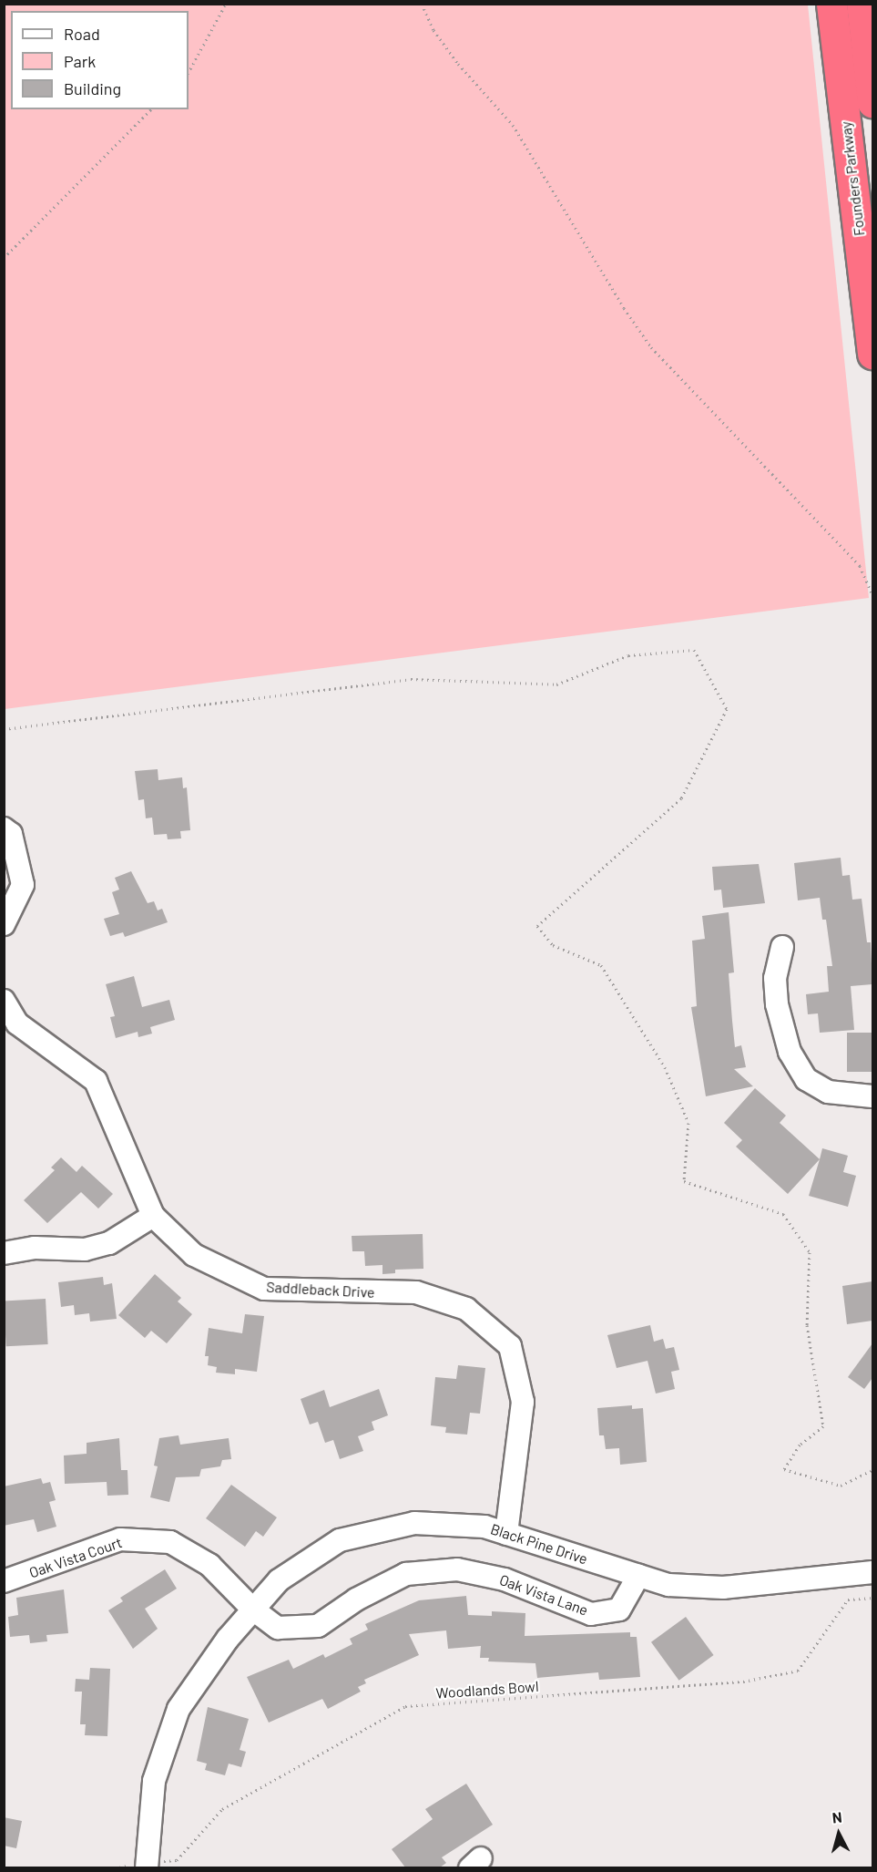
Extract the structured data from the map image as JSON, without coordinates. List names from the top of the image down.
{
  "streets": {
    "highway": ["Founders Parkway"],
    "street": [
      "Saddleback Drive",
      "Black Pine Drive",
      "Oak Vista Court",
      "Oak Vista Lane"
    ],
    "path": ["Woodlands Bowl"]
  },
  "crossings": [
    ["Saddleback Drive", "Black Pine Drive"],
    ["Black Pine Drive", "Oak Vista Court"],
    ["Black Pine Drive", "Oak Vista Lane"],
    ["Black Pine Drive", "Woodlands Bowl"],
    ["Oak Vista Court", "Oak Vista Lane"]
  ],
  "legend": ["Road", "Park", "Building"],
  "north": "top"
}
